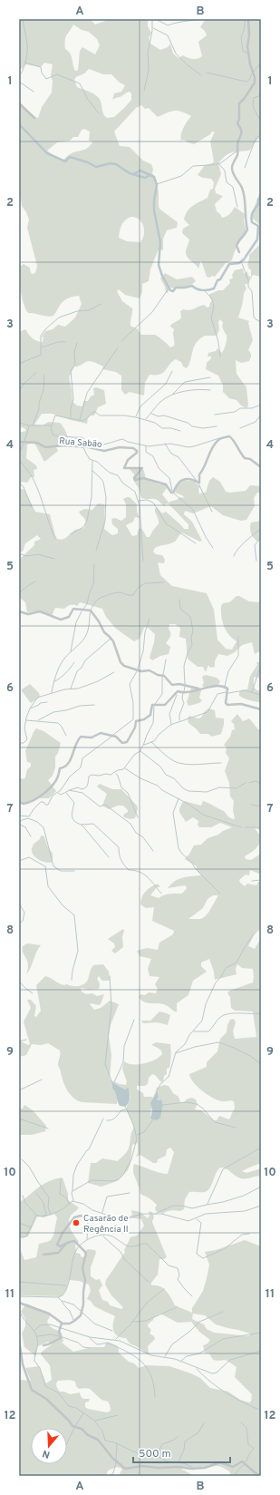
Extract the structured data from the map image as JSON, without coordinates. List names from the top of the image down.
{
  "streets": {
    "street": ["Rua Sabäo"]
  },
  "places": ["Casarão de Regência II"],
  "scale_bar": "500 m",
  "north": "bottom",
  "grid": {
    "columns": ["A", "B"],
    "rows": [
      "1",
      "2",
      "3",
      "4",
      "5",
      "6",
      "7",
      "8",
      "9",
      "10",
      "11",
      "12"
    ]
  }
}
